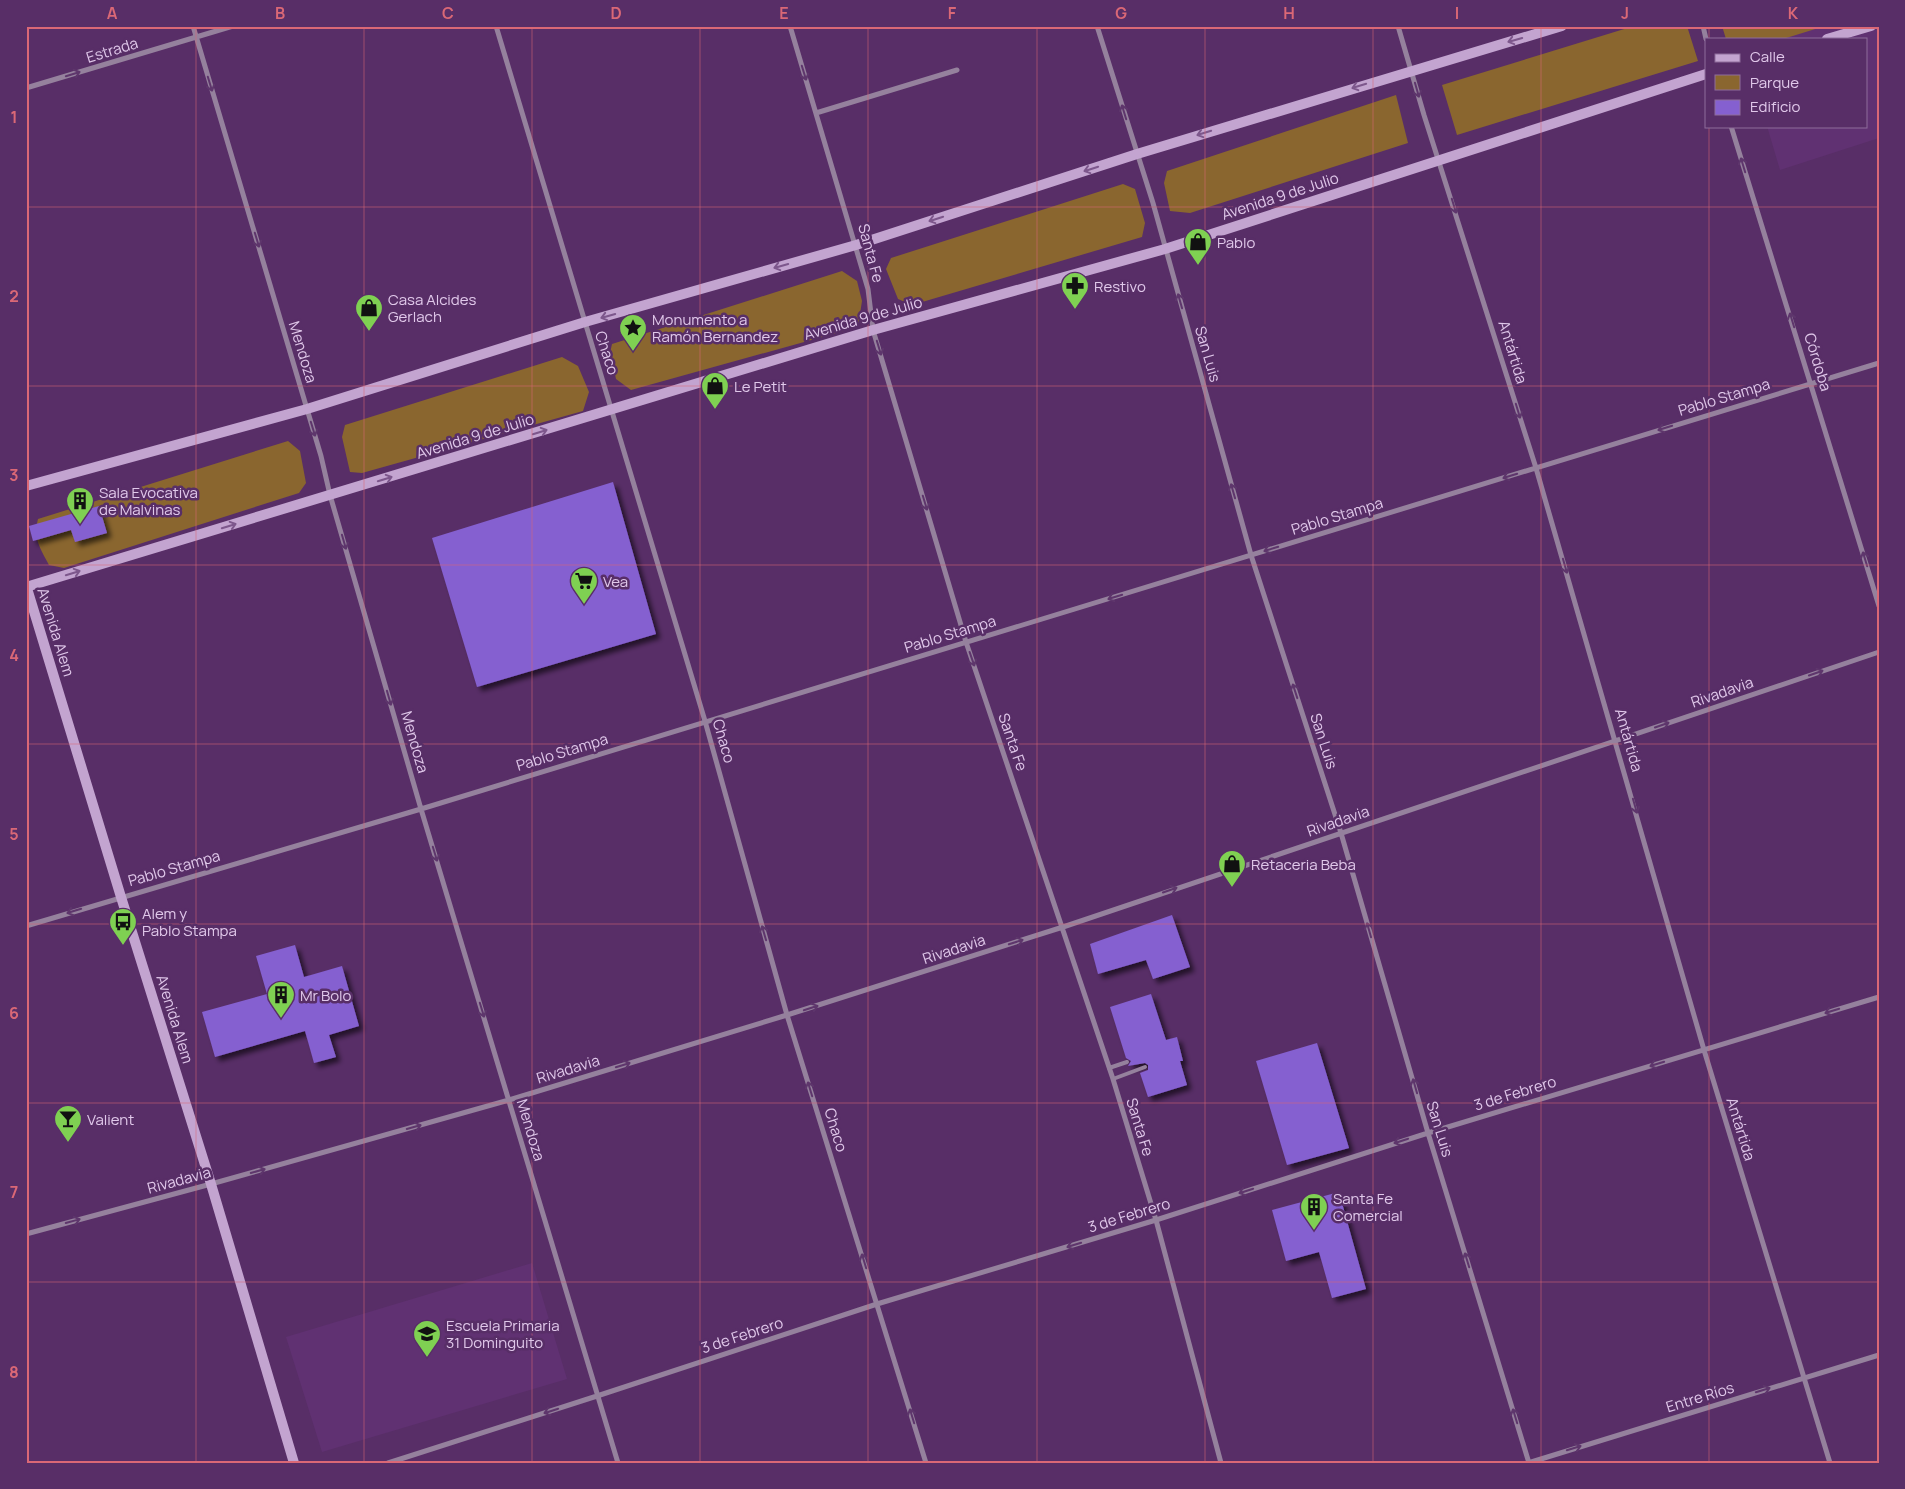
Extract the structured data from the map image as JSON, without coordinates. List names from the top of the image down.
{
  "streets": {
    "main road": ["Avenida 9 de Julio", "Avenida Alem"],
    "street": [
      "Estrada",
      "Santa Fe",
      "Mendoza",
      "Antártida",
      "Chaco",
      "San Luis",
      "Córdoba",
      "Pablo Stampa",
      "Rivadavia",
      "3 de Febrero",
      "Entre Ríos"
    ]
  },
  "crossings": [
    ["Estrada", "Mendoza"],
    ["Avenida 9 de Julio", "Santa Fe"],
    ["Avenida 9 de Julio", "Mendoza"],
    ["Avenida 9 de Julio", "Antártida"],
    ["Avenida 9 de Julio", "Chaco"],
    ["Avenida 9 de Julio", "San Luis"],
    ["Avenida 9 de Julio", "Avenida Alem"],
    ["Santa Fe", "Pablo Stampa"],
    ["Santa Fe", "Rivadavia"],
    ["Santa Fe", "3 de Febrero"],
    ["Mendoza", "Pablo Stampa"],
    ["Mendoza", "Rivadavia"],
    ["Mendoza", "3 de Febrero"],
    ["Antártida", "Pablo Stampa"],
    ["Antártida", "Rivadavia"],
    ["Antártida", "3 de Febrero"],
    ["Antártida", "Entre Ríos"],
    ["Chaco", "Pablo Stampa"],
    ["Chaco", "Rivadavia"],
    ["Chaco", "3 de Febrero"],
    ["San Luis", "Pablo Stampa"],
    ["San Luis", "Rivadavia"],
    ["San Luis", "3 de Febrero"],
    ["San Luis", "Entre Ríos"],
    ["Córdoba", "Pablo Stampa"],
    ["Pablo Stampa", "Avenida Alem"],
    ["Avenida Alem", "Rivadavia"]
  ],
  "one_way": [
    "Estrada",
    "Santa Fe",
    "Mendoza",
    "Antártida",
    "Chaco",
    "San Luis",
    "Córdoba",
    "Pablo Stampa",
    "Rivadavia",
    "3 de Febrero",
    "Entre Ríos"
  ],
  "places": {
    "shop": [
      "Pablo",
      "Casa Alcides Gerlach",
      "Le Petit",
      "Retaceria Beba"
    ],
    "pharmacy": ["Restivo"],
    "place": ["Monumento a Ramón Bernandez"],
    "building": ["Sala Evocativa de Malvinas", "Mr Bolo", "Santa Fe Comercial"],
    "supermarket": ["Vea"],
    "bus stop": ["Alem y Pablo Stampa"],
    "bar": ["Valient"],
    "school or university": ["Escuela Primaria 31 Dominguito"]
  },
  "legend": ["Calle", "Parque", "Edificio"],
  "grid": {
    "columns": [
      "A",
      "B",
      "C",
      "D",
      "E",
      "F",
      "G",
      "H",
      "I",
      "J",
      "K"
    ],
    "rows": [
      "1",
      "2",
      "3",
      "4",
      "5",
      "6",
      "7",
      "8"
    ]
  }
}
